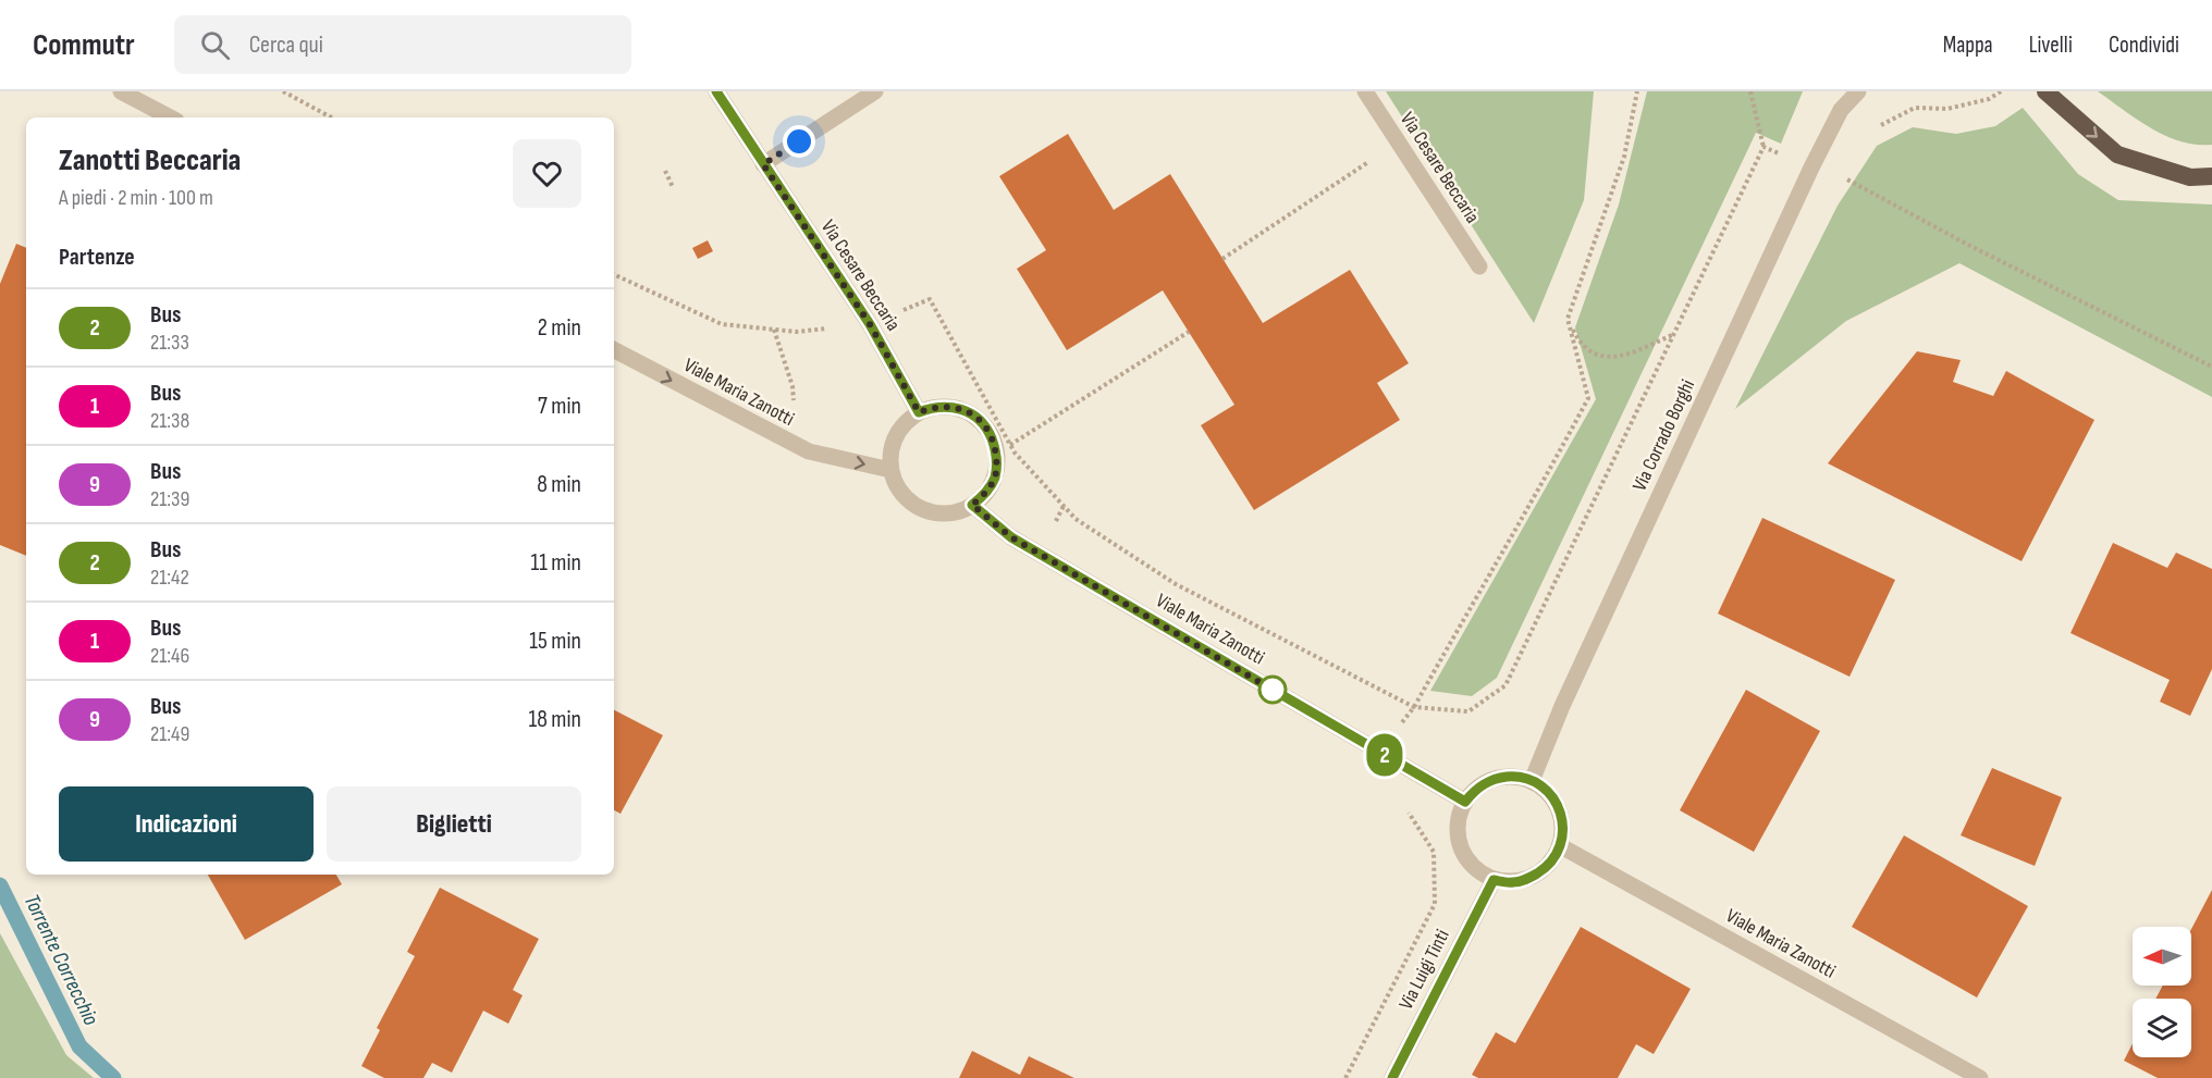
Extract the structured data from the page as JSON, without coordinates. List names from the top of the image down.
{
  "streets": {
    "street": [
      "Via Cesare Beccaria",
      "Viale Maria Zanotti",
      "Via Corrado Borghi",
      "Via Luigi Tinti"
    ]
  },
  "crossings": [
    ["Via Cesare Beccaria", "Viale Maria Zanotti"],
    ["Viale Maria Zanotti", "Via Corrado Borghi"],
    ["Viale Maria Zanotti", "Via Luigi Tinti"],
    ["Via Corrado Borghi", "Via Luigi Tinti"]
  ],
  "water": ["Torrente Correcchio"],
  "lines": ["bus line 2"],
  "north": "left",
  "page": {
    "header": "Commutr",
    "search": "Cerca qui",
    "nav": ["Mappa", "Livelli", "Condividi"],
    "on_map": "2",
    "heading": [
      ["Zanotti Beccaria", "A piedi · 2 min · 100 m"],
      "Partenze"
    ],
    "list": [
      {
        "mark": "2",
        "name": "Bus",
        "note": "21:33",
        "value": "2 min"
      },
      {
        "mark": "1",
        "name": "Bus",
        "note": "21:38",
        "value": "7 min"
      },
      {
        "mark": "9",
        "name": "Bus",
        "note": "21:39",
        "value": "8 min"
      },
      {
        "mark": "2",
        "name": "Bus",
        "note": "21:42",
        "value": "11 min"
      },
      {
        "mark": "1",
        "name": "Bus",
        "note": "21:46",
        "value": "15 min"
      },
      {
        "mark": "9",
        "name": "Bus",
        "note": "21:49",
        "value": "18 min"
      }
    ],
    "buttons": ["Indicazioni", "Biglietti"]
  }
}
